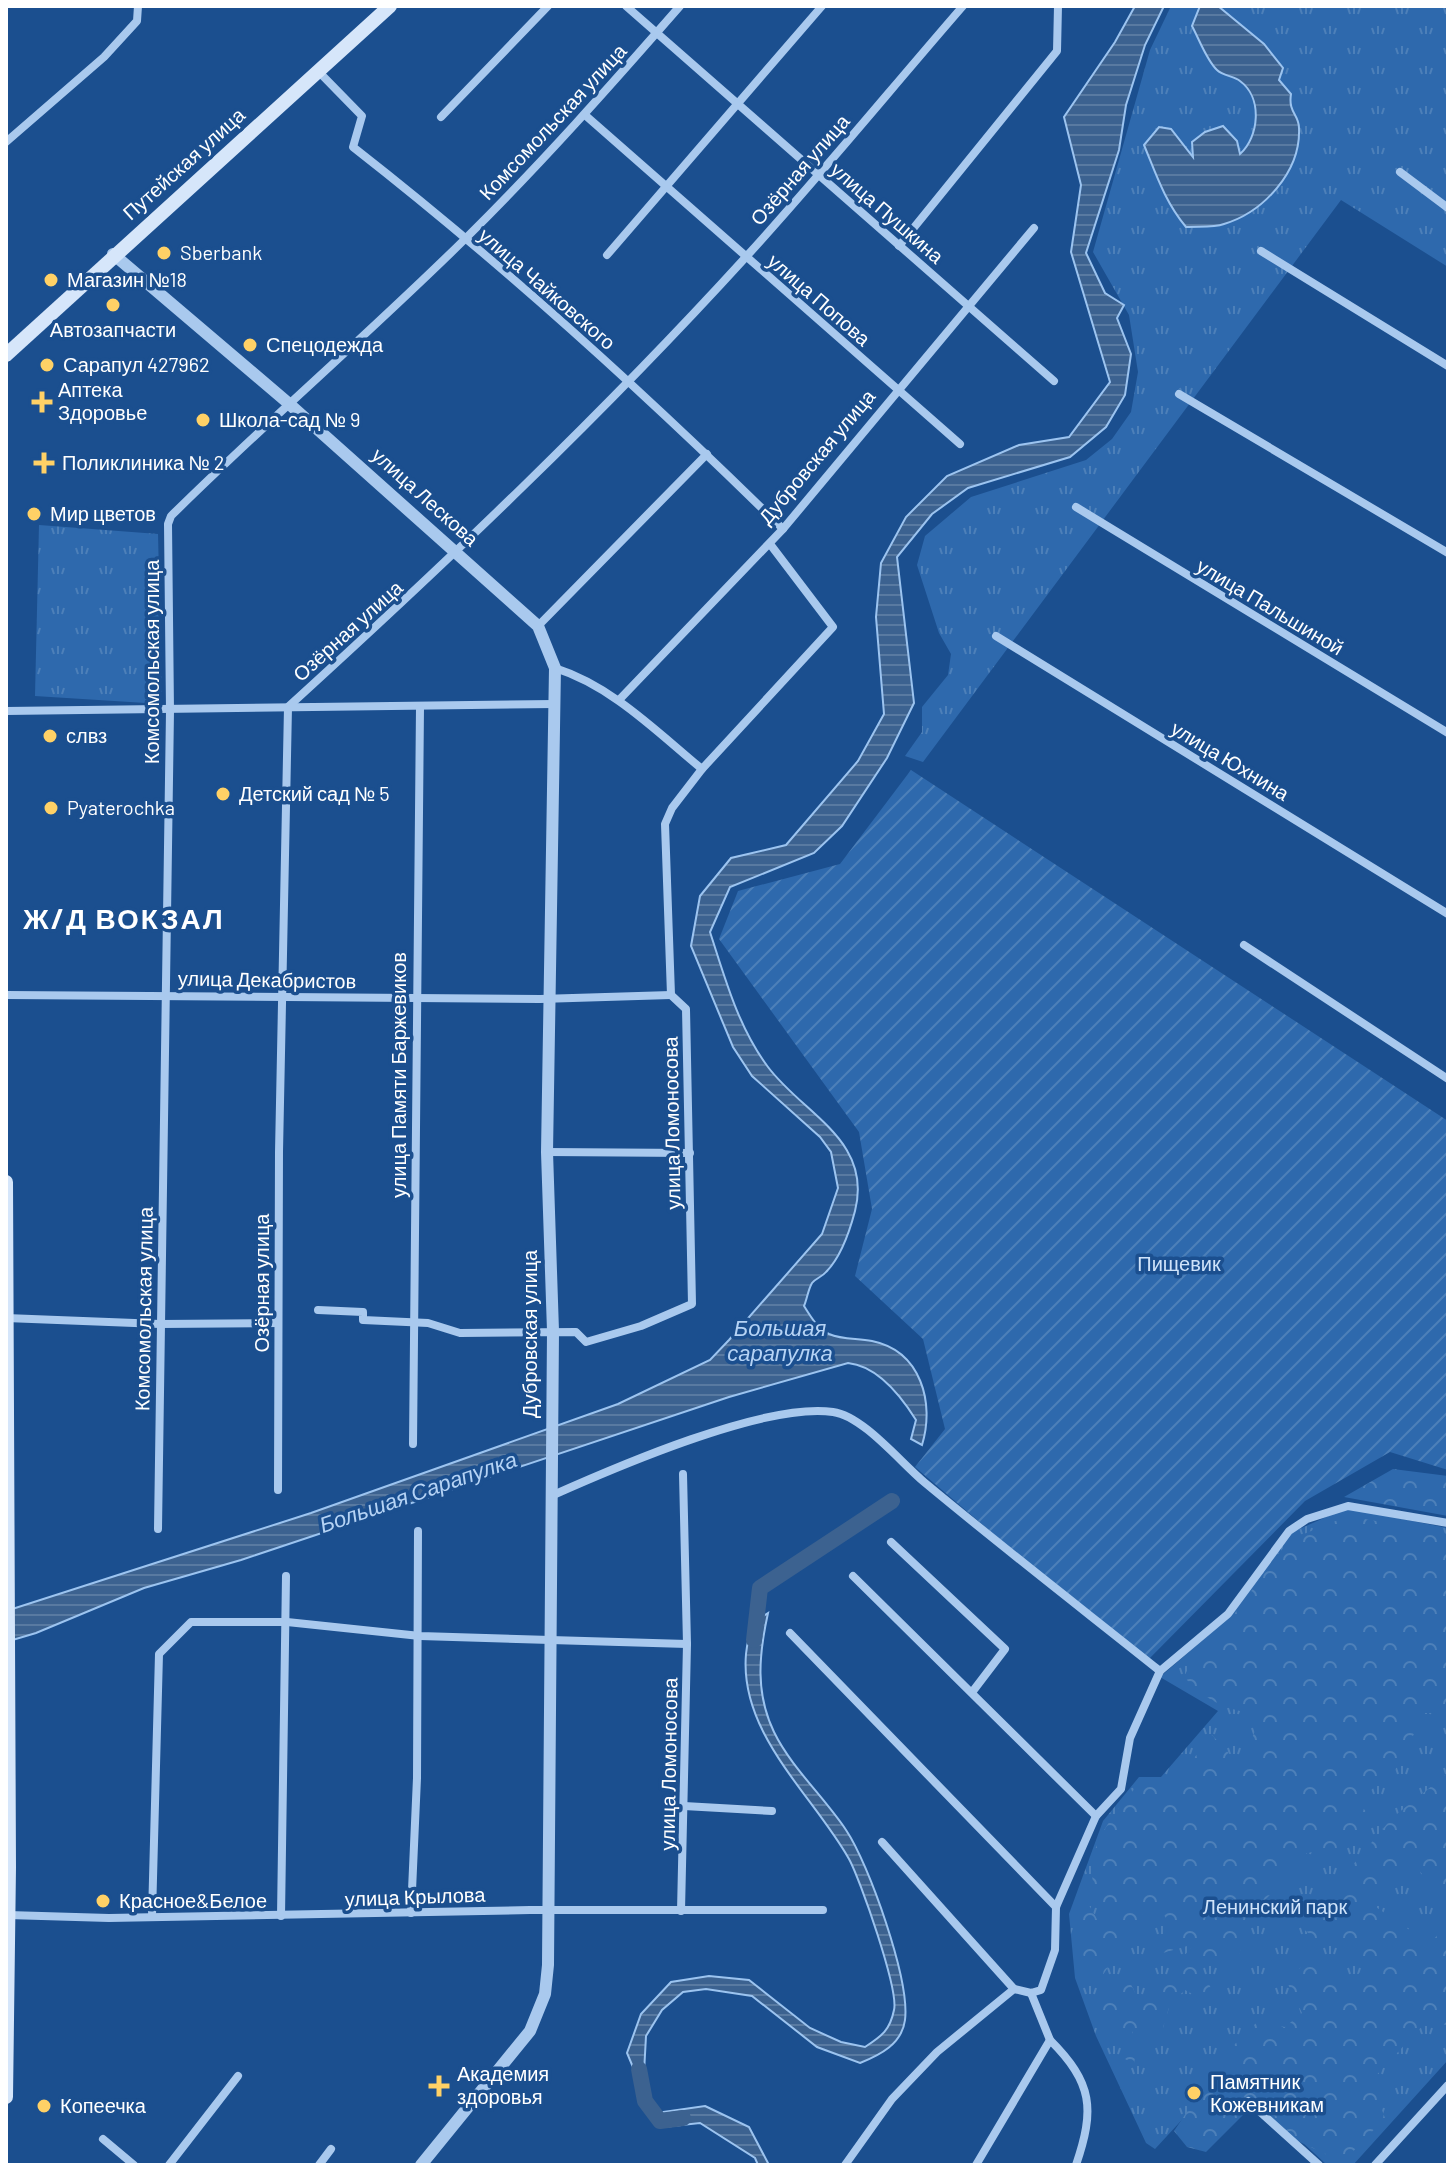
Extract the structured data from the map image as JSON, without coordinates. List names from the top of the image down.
{
  "streets": {
    "main road": ["Путейская улица"],
    "street": [
      "Комсомольская улица",
      "Озёрная улица",
      "улица Пушкина",
      "улица Чайковского",
      "улица Попова",
      "Дубровская улица",
      "улица Лескова",
      "улица Пальшиной",
      "улица Юхнина",
      "улица Декабристов",
      "улица Памяти Баржевиков",
      "улица Ломоносова",
      "улица Крылова"
    ]
  },
  "crossings": [
    ["Комсомольская улица", "улица Пушкина"],
    ["Комсомольская улица", "улица Чайковского"],
    ["Комсомольская улица", "улица Попова"],
    ["Комсомольская улица", "улица Лескова"],
    ["Комсомольская улица", "улица Декабристов"],
    ["Путейская улица", "улица Чайковского"],
    ["Путейская улица", "улица Лескова"],
    ["Озёрная улица", "улица Пушкина"],
    ["Озёрная улица", "улица Чайковского"],
    ["Озёрная улица", "улица Попова"],
    ["Озёрная улица", "улица Лескова"],
    ["Озёрная улица", "улица Декабристов"],
    ["улица Пушкина", "Дубровская улица"],
    ["улица Чайковского", "Дубровская улица"],
    ["улица Попова", "Дубровская улица"],
    ["Дубровская улица", "улица Лескова"],
    ["Дубровская улица", "улица Декабристов"],
    ["Дубровская улица", "улица Ломоносова"],
    ["Дубровская улица", "улица Крылова"],
    ["улица Декабристов", "улица Памяти Баржевиков"],
    ["улица Декабристов", "улица Ломоносова"],
    ["улица Ломоносова", "улица Крылова"]
  ],
  "districts": ["Ж/Д ВОКЗАЛ"],
  "water": ["Большая сарапулка", "Большая Сарапулка"],
  "parks": ["Пищевик", "Ленинский парк"],
  "places": {
    "other": [
      "Sberbank",
      "Магазин №18",
      "Автозапчасти",
      "Спецодежда",
      "Сарапул 427962",
      "Школа-сад № 9",
      "Мир цветов",
      "слвз",
      "Детский сад № 5",
      "Pyaterochka",
      "Красное&Белое",
      "Памятник Кожевникам",
      "Копеечка"
    ],
    "health": ["Аптека Здоровье", "Поликлиника № 2", "Академия здоровья"]
  }
}
